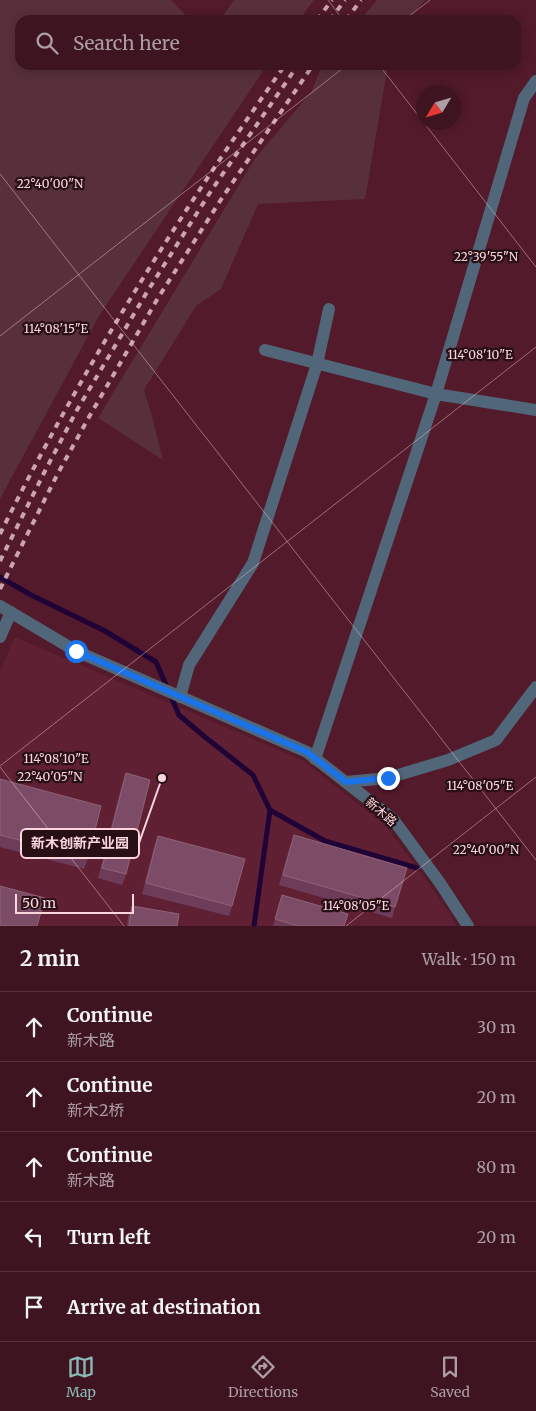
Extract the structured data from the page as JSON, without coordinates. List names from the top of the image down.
{
  "streets": {
    "street": ["新木路"]
  },
  "places": ["新木创新产业园"],
  "scale_bar": "50 m",
  "north": "bottom left",
  "page": {
    "search": "Search here",
    "scale": "50 m",
    "heading": ["2 min", "Walk · 150 m"],
    "list": [
      ["Continue", "新木路", "30 m"],
      ["Continue", "新木2桥", "20 m"],
      ["Continue", "新木路", "80 m"],
      ["Turn left", "20 m"],
      "Arrive at destination"
    ],
    "nav": ["Map", "Directions", "Saved"]
  },
  "coordinates": [
    "22°40'00\"N",
    "22°39'55\"N",
    "114°08'15\"E",
    "114°08'10\"E",
    "22°40'05\"N",
    "114°08'05\"E"
  ]
}
